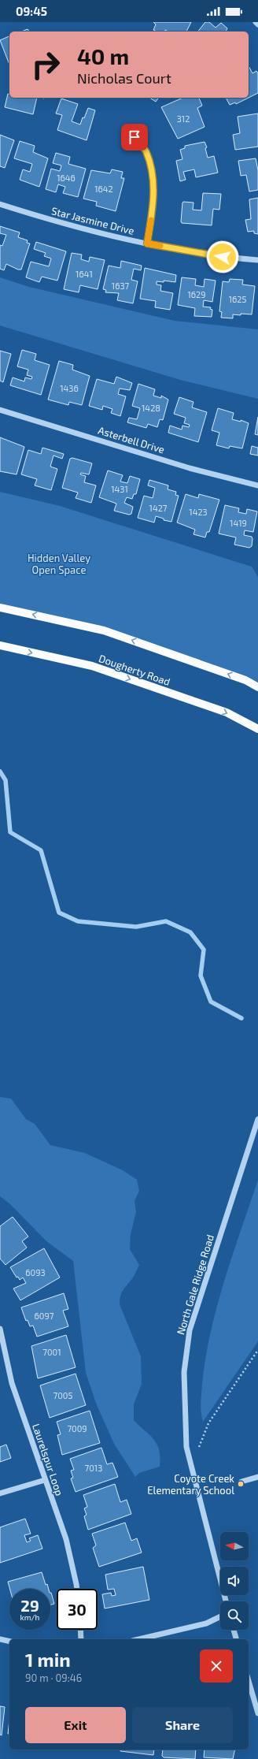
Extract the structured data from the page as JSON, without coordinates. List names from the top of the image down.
{
  "streets": {
    "main road": ["Dougherty Road"],
    "street": [
      "Star Jasmine Drive",
      "Asterbell Drive",
      "North Gale Ridge Road",
      "Laurelspur Loop"
    ]
  },
  "parks": ["Hidden Valley Open Space"],
  "places": ["Coyote Creek Elementary School"],
  "house_numbers": [
    "312",
    "1646",
    "1642",
    "1641",
    "1637",
    "1629",
    "1625",
    "1436",
    "1428",
    "1431",
    "1427",
    "1423",
    "1419",
    "6093",
    "6097",
    "7001",
    "7005",
    "7009",
    "7013"
  ],
  "north": "left",
  "page": {
    "status": "09:45",
    "turn": ["40 m", "Nicholas Court"],
    "speed": "29 km/h",
    "limit": "30",
    "heading": ["1 min", "90 m · 09:46"],
    "buttons": ["Exit", "Share"]
  }
}
